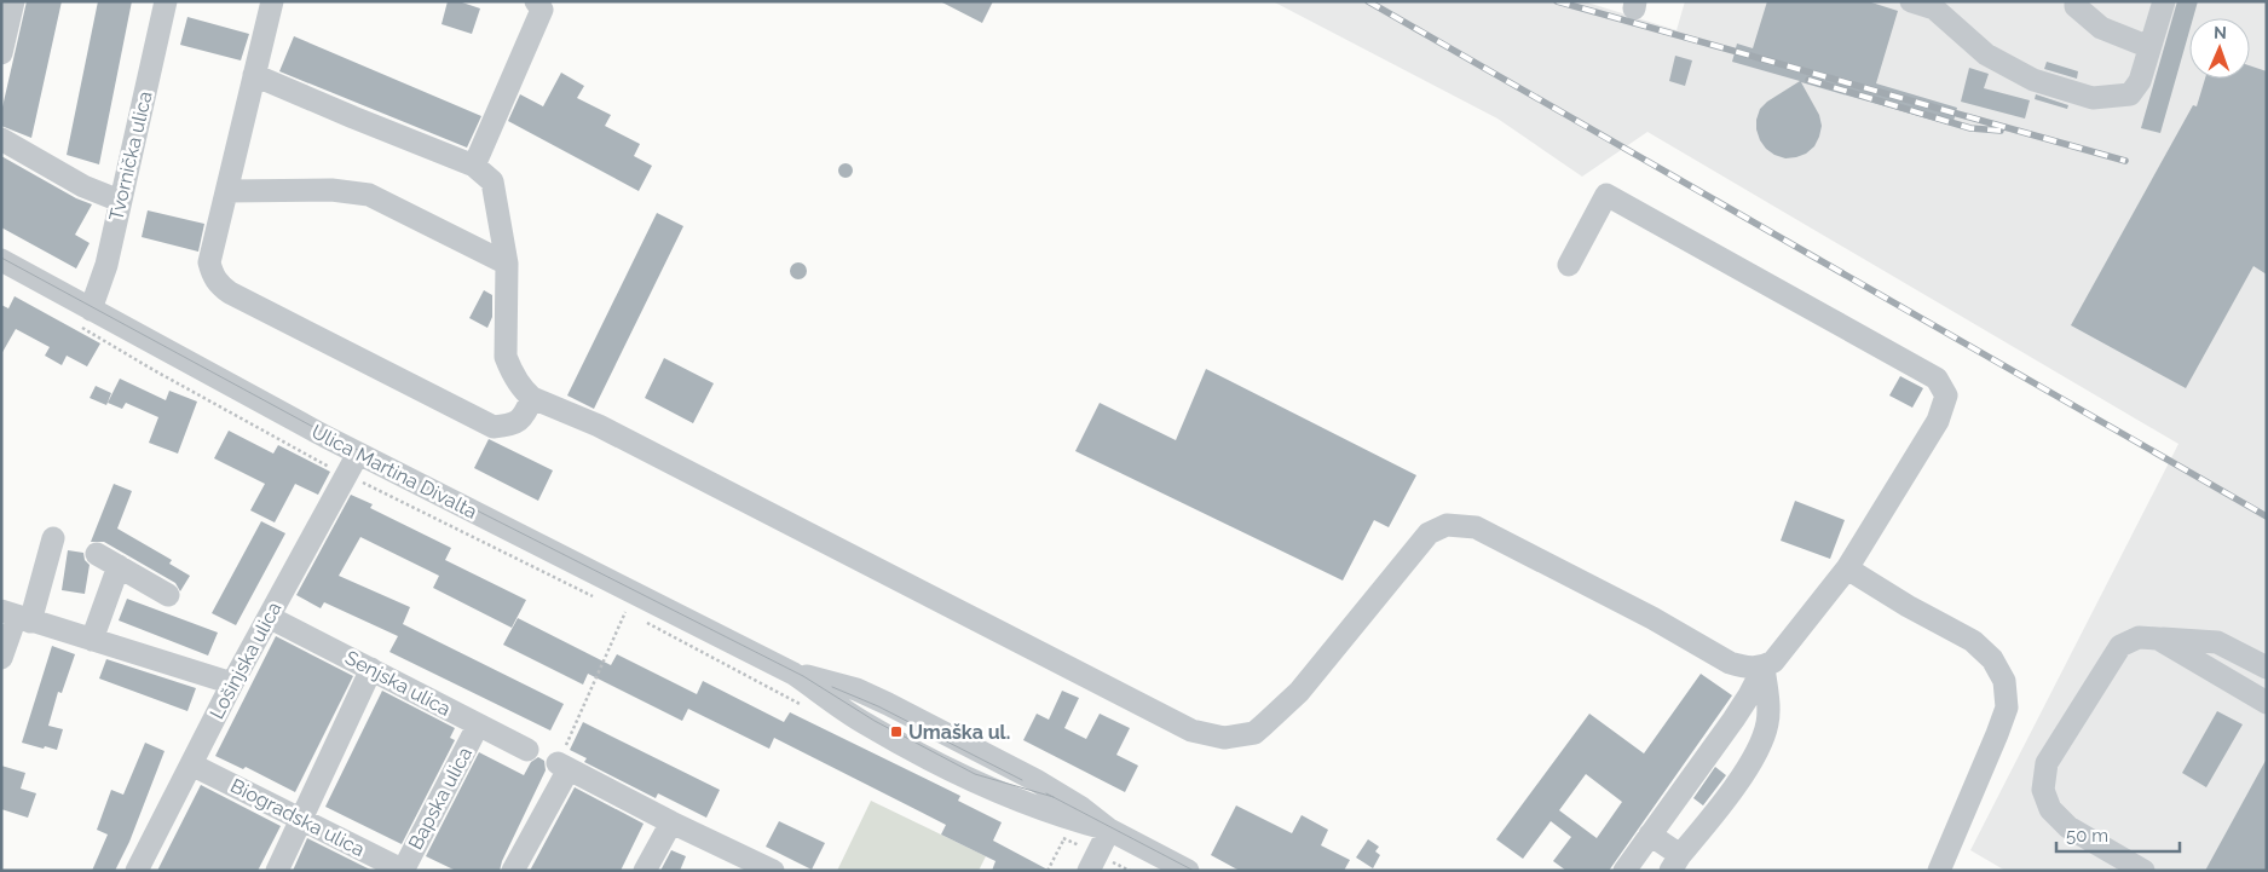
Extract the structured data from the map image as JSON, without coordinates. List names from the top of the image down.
{
  "streets": {
    "street": [
      "Tvornička ulica",
      "Ulica Martina Divalta",
      "Lošinjska ulica",
      "Senjska ulica",
      "Bapska ulica",
      "Biogradska ulica"
    ]
  },
  "crossings": [
    ["Tvornička ulica", "Ulica Martina Divalta"],
    ["Ulica Martina Divalta", "Lošinjska ulica"],
    ["Lošinjska ulica", "Senjska ulica"],
    ["Lošinjska ulica", "Biogradska ulica"],
    ["Senjska ulica", "Bapska ulica"],
    ["Bapska ulica", "Biogradska ulica"]
  ],
  "places": {
    "transit": ["Umaška ul."]
  },
  "scale_bar": "50 m",
  "north": "top"
}
